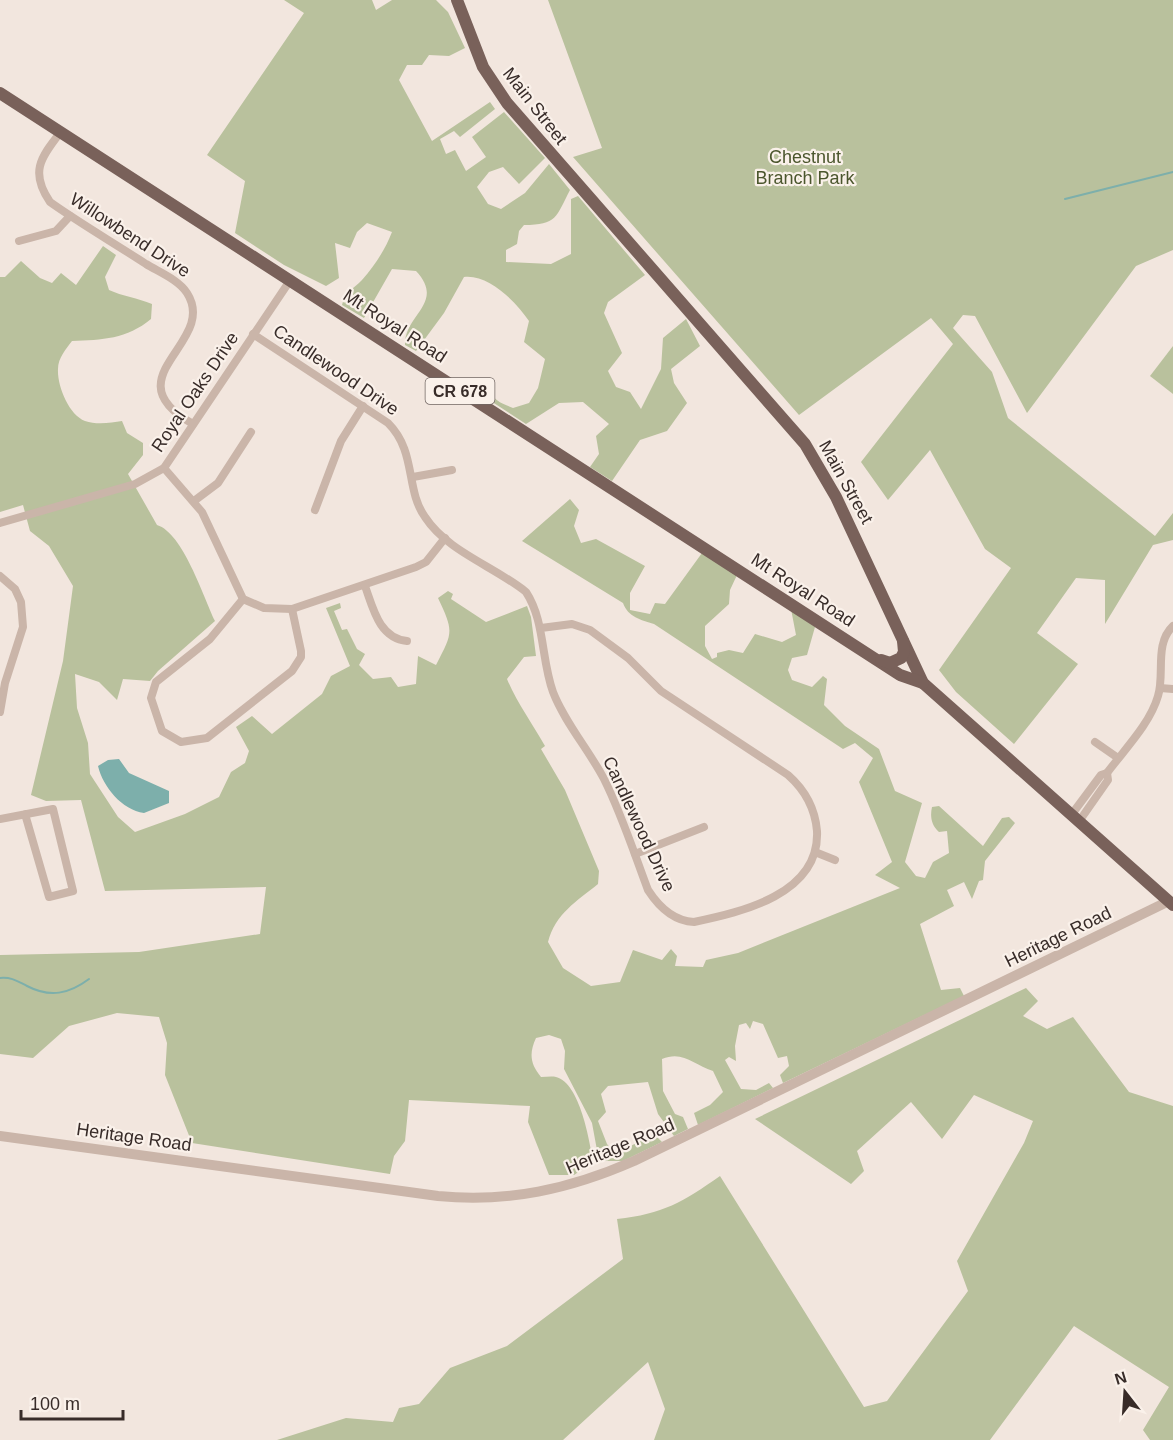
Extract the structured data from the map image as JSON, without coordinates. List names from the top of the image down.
{
  "streets": {
    "main road": ["Main Street", "Mt Royal Road", "CR 678"],
    "street": [
      "Willowbend Drive",
      "Candlewood Drive",
      "Royal Oaks Drive",
      "Heritage Road"
    ]
  },
  "crossings": [
    ["Main Street", "Mt Royal Road"],
    ["Main Street", "Heritage Road"],
    ["Willowbend Drive", "Mt Royal Road"],
    ["Willowbend Drive", "Royal Oaks Drive"],
    ["Mt Royal Road", "Royal Oaks Drive"],
    ["Candlewood Drive", "Royal Oaks Drive"]
  ],
  "parks": ["Chestnut Branch Park"],
  "scale_bar": "100 m",
  "north": "top"
}
